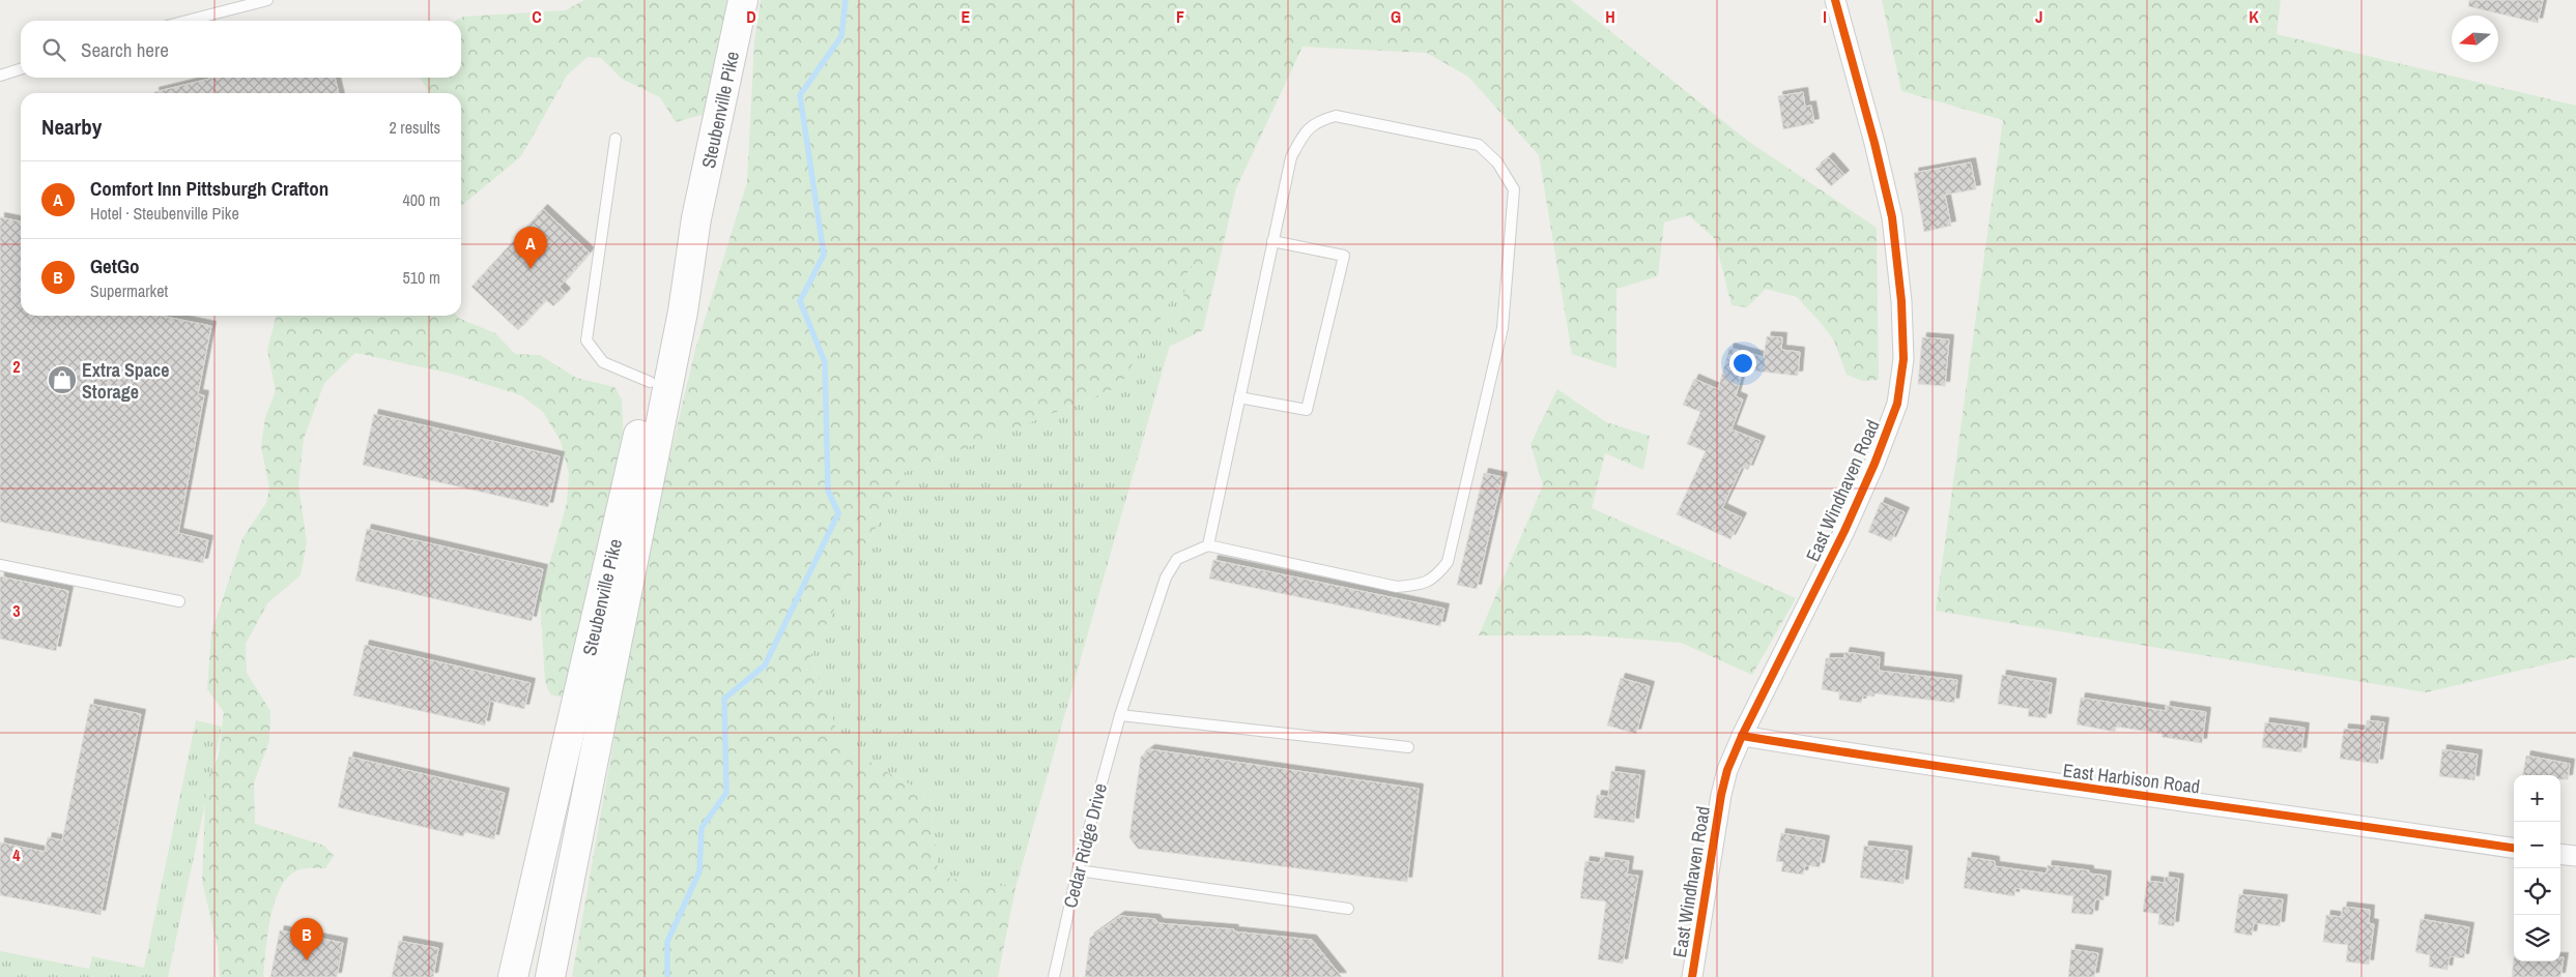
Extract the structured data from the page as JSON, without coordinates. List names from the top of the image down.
{
  "streets": {
    "main road": ["Steubenville Pike"],
    "street": ["East Windhaven Road", "East Harbison Road"],
    "lane": ["Cedar Ridge Drive"]
  },
  "crossings": [
    ["East Windhaven Road", "East Harbison Road"]
  ],
  "places": {
    "shop": ["Extra Space Storage"]
  },
  "north": "left",
  "page": {
    "search": "Search here",
    "heading": ["Nearby", "2 results"],
    "list": [
      {
        "mark": "A",
        "name": "Comfort Inn Pittsburgh Crafton",
        "note": "Hotel · Steubenville Pike",
        "value": "400 m"
      },
      {
        "mark": "B",
        "name": "GetGo",
        "note": "Supermarket",
        "value": "510 m"
      }
    ],
    "pins": ["A", "B"],
    "map_buttons": ["+", "−"]
  },
  "grid": {
    "columns": [
      "C",
      "D",
      "E",
      "F",
      "G",
      "H",
      "I",
      "J",
      "K"
    ],
    "rows": ["2", "3", "4"]
  }
}
